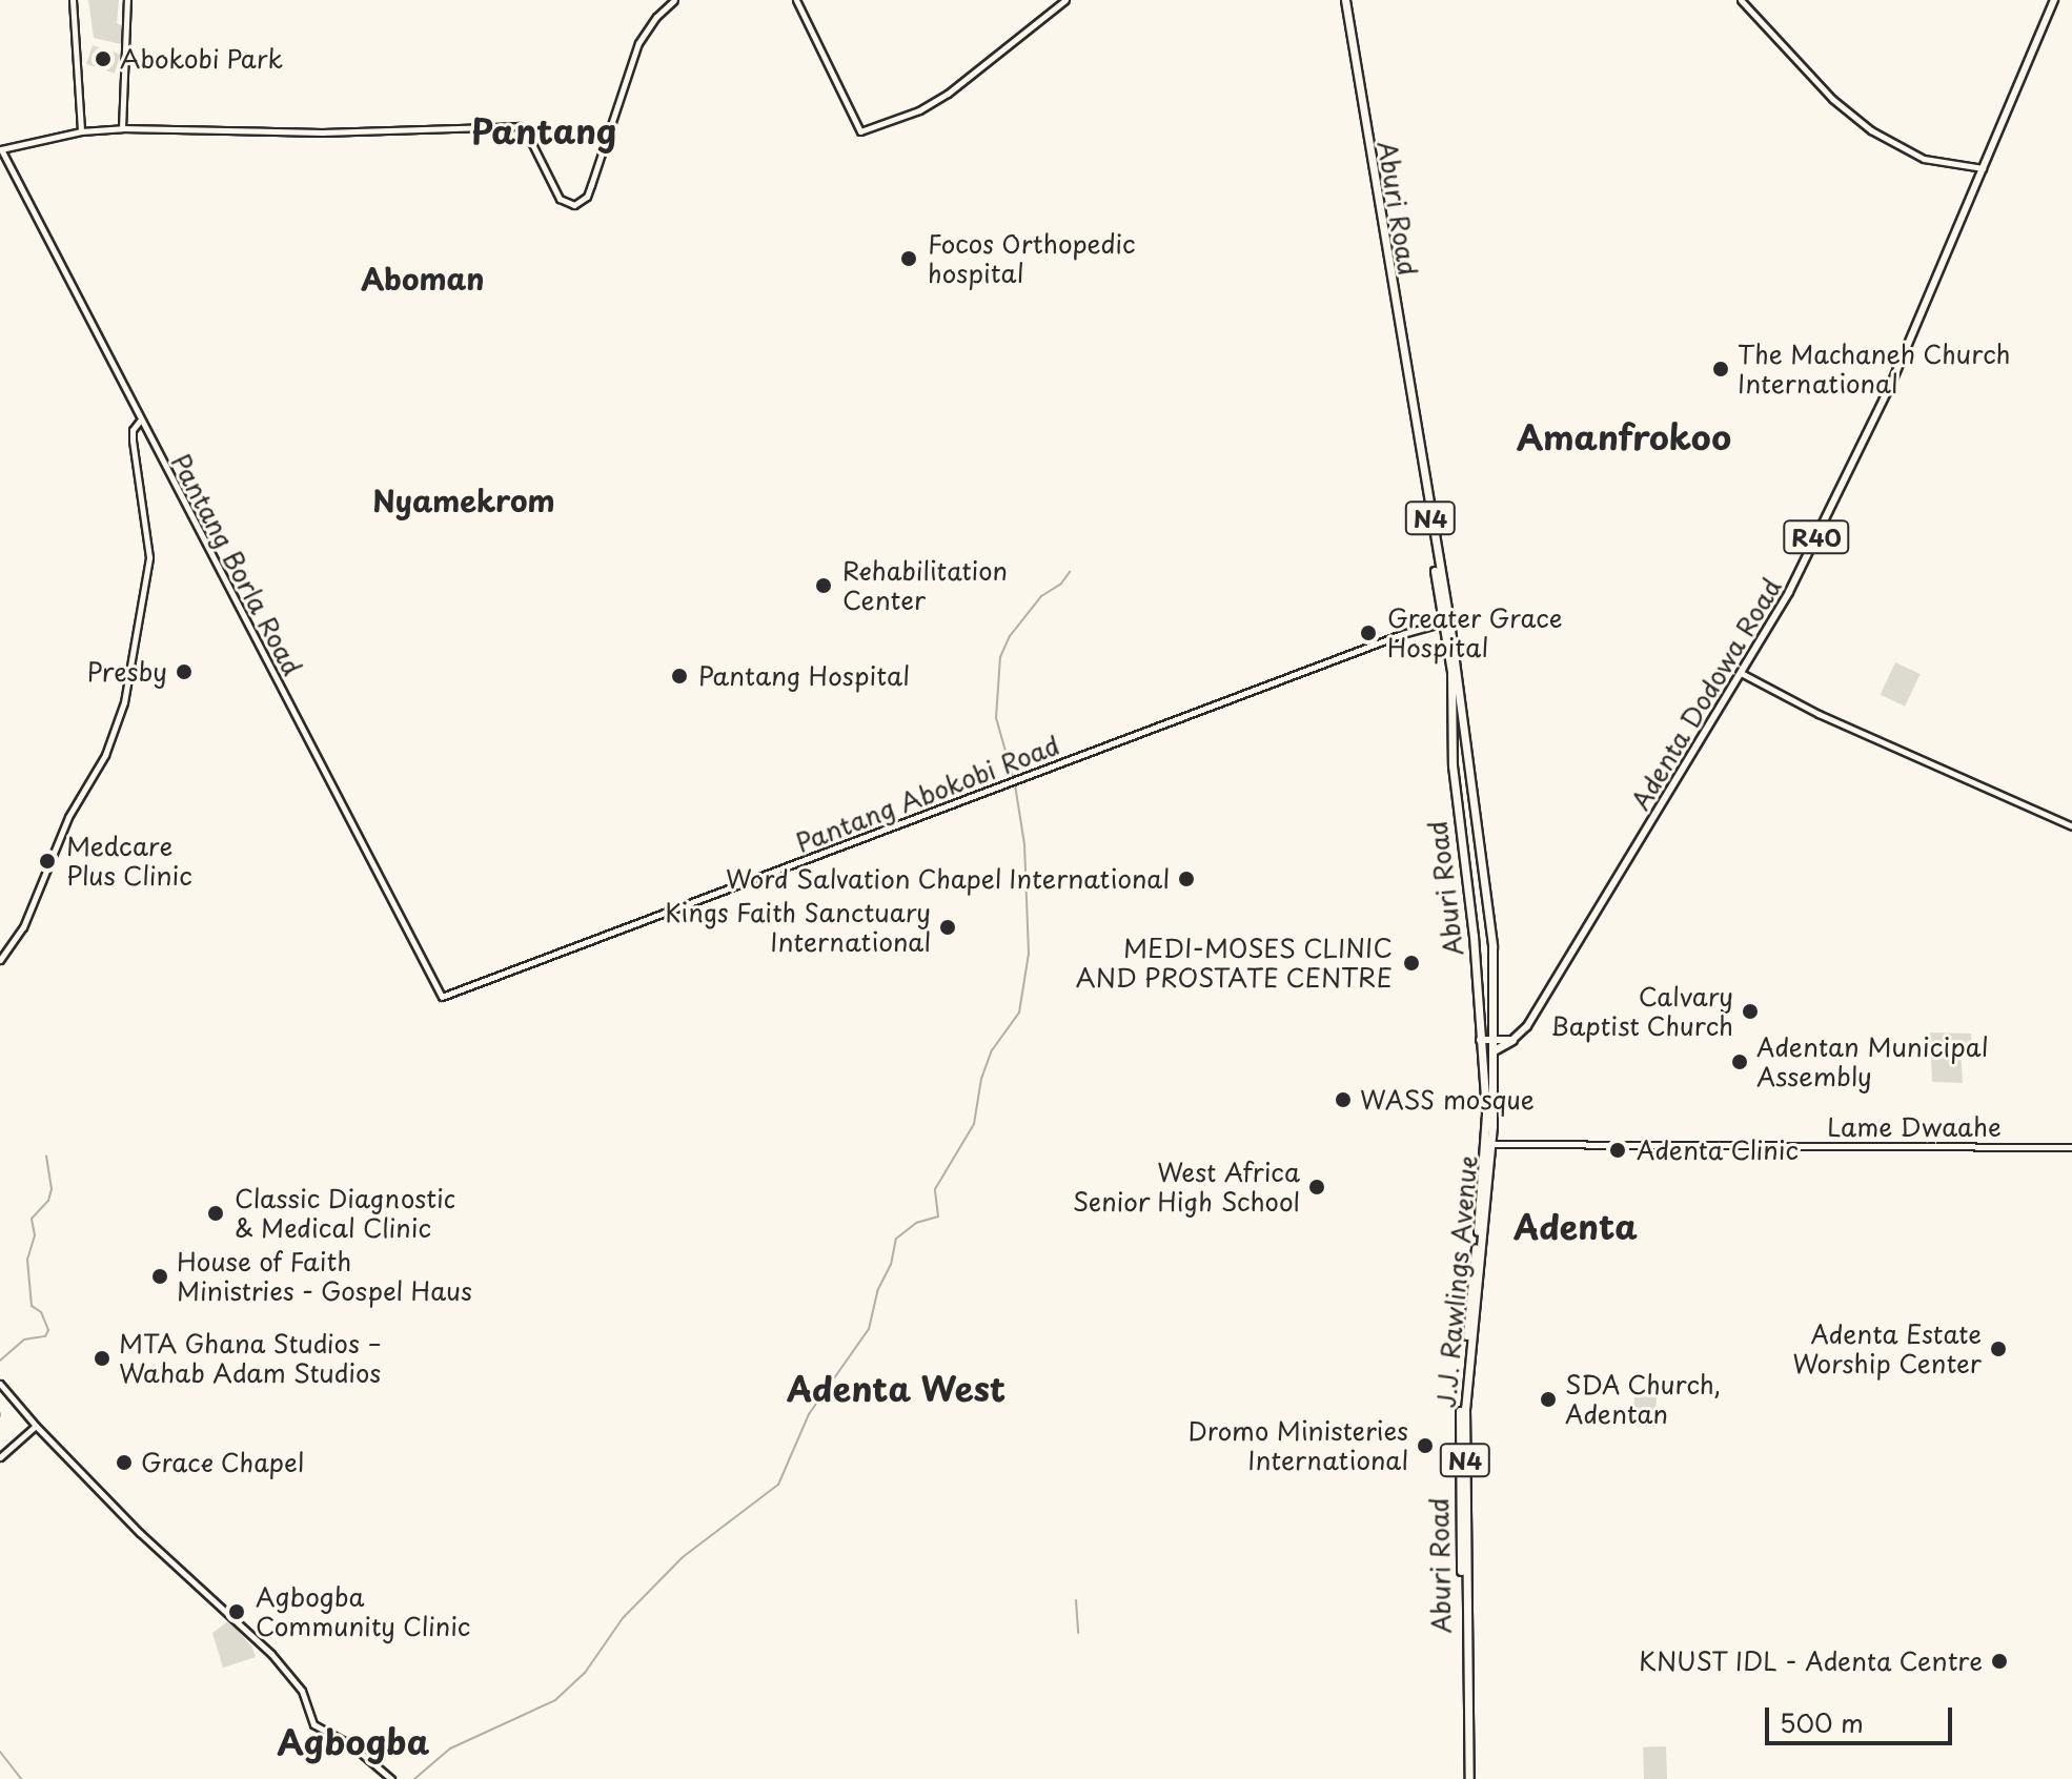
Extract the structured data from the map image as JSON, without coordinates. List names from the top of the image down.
{
  "streets": {
    "highway": ["Aburi Road", "N4", "J.J. Rawlings Avenue"],
    "main road": ["R40", "Adenta Dodowa Road"],
    "street": ["Pantang Borla Road", "Pantang Abokobi Road", "Lame Dwaahe"]
  },
  "crossings": [
    ["Aburi Road", "N4"],
    ["Aburi Road", "Pantang Abokobi Road"],
    ["Aburi Road", "Lame Dwaahe"],
    ["Aburi Road", "J.J. Rawlings Avenue"],
    ["N4", "Lame Dwaahe"],
    ["N4", "J.J. Rawlings Avenue"],
    ["Pantang Borla Road", "Pantang Abokobi Road"],
    ["Lame Dwaahe", "J.J. Rawlings Avenue"]
  ],
  "districts": [
    "Pantang",
    "Aboman",
    "Amanfrokoo",
    "Nyamekrom",
    "Adenta",
    "Adenta West",
    "Agbogba"
  ],
  "places": [
    "Abokobi Park",
    "Focos Orthopedic hospital",
    "The Machaneh Church International",
    "Rehabilitation Center",
    "Greater Grace Hospital",
    "Presby",
    "Pantang Hospital",
    "Medcare Plus Clinic",
    "Word Salvation Chapel International",
    "Kings Faith Sanctuary International",
    "MEDI-MOSES CLINIC AND PROSTATE CENTRE",
    "Calvary Baptist Church",
    "Adentan Municipal Assembly",
    "WASS mosque",
    "Adenta Clinic",
    "West Africa Senior High School",
    "Classic Diagnostic & Medical Clinic",
    "House of Faith Ministries - Gospel Haus",
    "Adenta Estate Worship Center",
    "MTA Ghana Studios – Wahab Adam Studios",
    "SDA Church, Adentan",
    "Dromo Ministeries International",
    "Grace Chapel",
    "Agbogba Community Clinic",
    "KNUST IDL - Adenta Centre"
  ],
  "scale_bar": "500 m"
}
